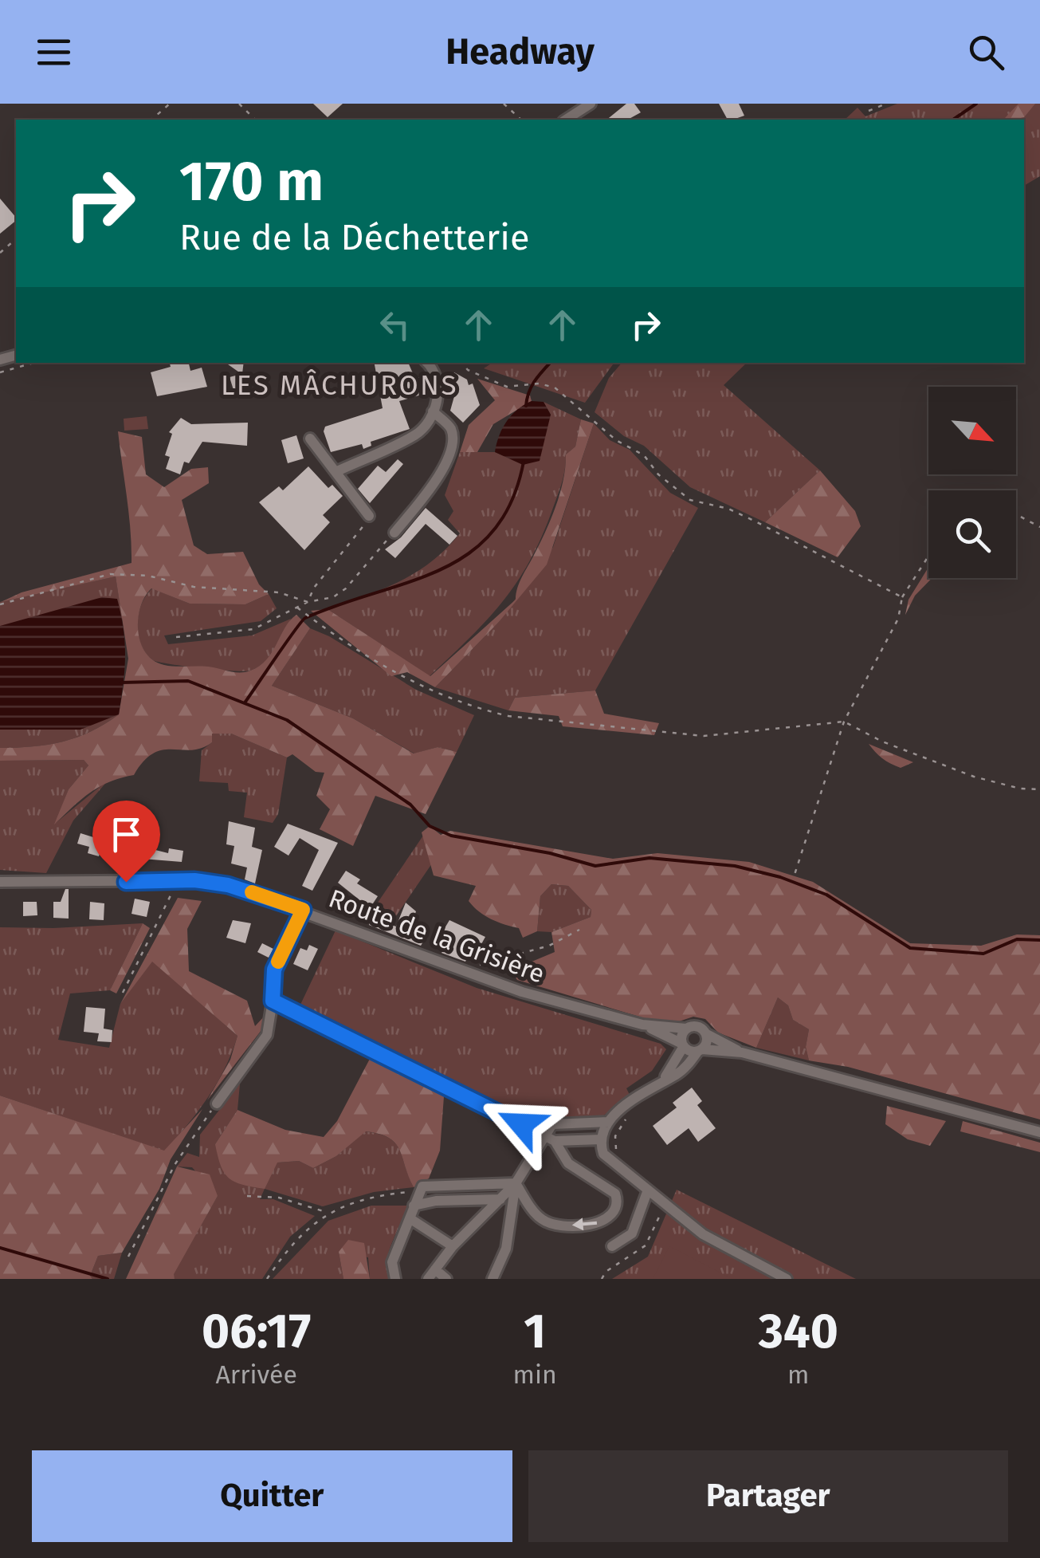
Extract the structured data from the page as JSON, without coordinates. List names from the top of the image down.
{
  "streets": {
    "street": ["Route de la Grisière"]
  },
  "districts": ["LES MÂCHURONS"],
  "north": "bottom right",
  "page": {
    "header": "Headway",
    "turn": ["170 m", "Rue de la Déchetterie"],
    "eta": [
      "06:17",
      "Arrivée",
      "1",
      "min",
      "340",
      "m"
    ],
    "buttons": ["Quitter", "Partager"]
  }
}
